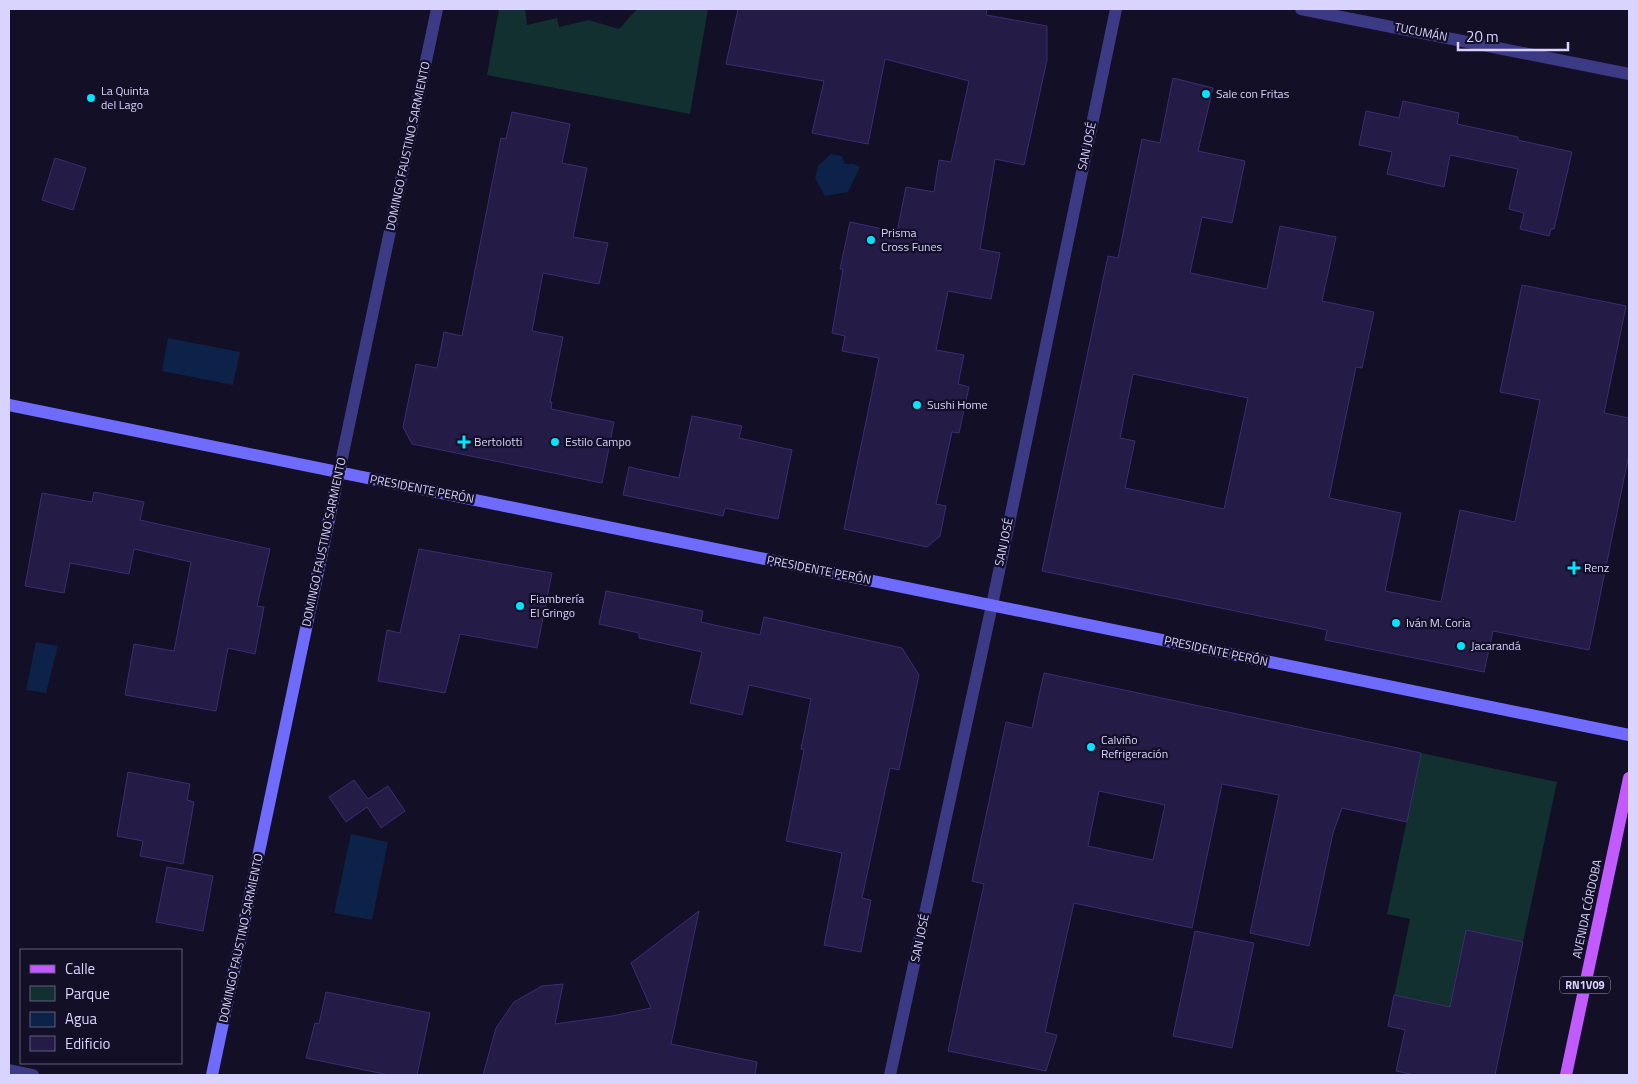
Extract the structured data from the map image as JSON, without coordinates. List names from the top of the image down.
{
  "streets": {
    "main road": [
      "DOMINGO FAUSTINO SARMIENTO",
      "PRESIDENTE PERÓN",
      "AVENIDA CÓRDOBA",
      "RN1V09"
    ],
    "street": ["TUCUMÁN", "SAN JOSÉ"]
  },
  "crossings": [
    ["DOMINGO FAUSTINO SARMIENTO", "PRESIDENTE PERÓN"],
    ["SAN JOSÉ", "PRESIDENTE PERÓN"]
  ],
  "places": {
    "other": [
      "Sale con Fritas",
      "La Quinta del Lago",
      "Prisma Cross Funes",
      "Sushi Home",
      "Estilo Campo",
      "Fiambrería El Gringo",
      "Iván M. Coria",
      "Jacarandá",
      "Calviño Refrigeración"
    ],
    "health": ["Bertolotti", "Renz"]
  },
  "legend": [
    "Calle",
    "Parque",
    "Agua",
    "Edificio"
  ],
  "scale_bar": "20 m"
}
